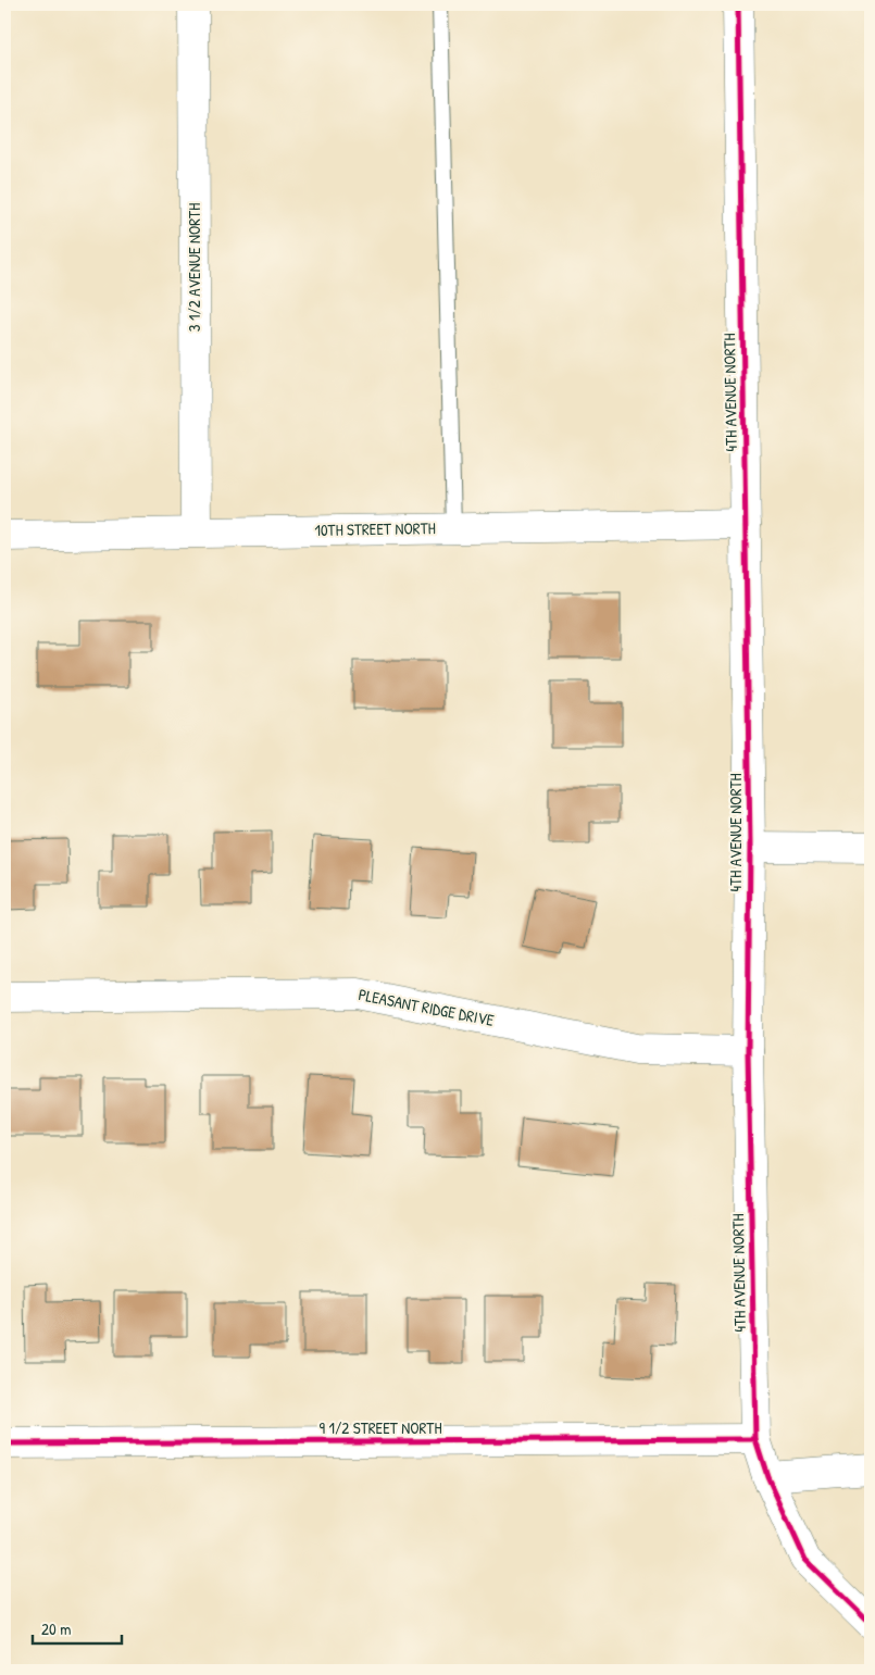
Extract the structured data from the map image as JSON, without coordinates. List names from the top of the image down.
{
  "streets": {
    "street": [
      "3 1/2 AVENUE NORTH",
      "4TH AVENUE NORTH",
      "10TH STREET NORTH",
      "PLEASANT RIDGE DRIVE",
      "9 1/2 STREET NORTH"
    ]
  },
  "crossings": [
    ["3 1/2 AVENUE NORTH", "10TH STREET NORTH"],
    ["4TH AVENUE NORTH", "10TH STREET NORTH"],
    ["4TH AVENUE NORTH", "PLEASANT RIDGE DRIVE"],
    ["4TH AVENUE NORTH", "9 1/2 STREET NORTH"]
  ],
  "scale_bar": "20 m"
}
